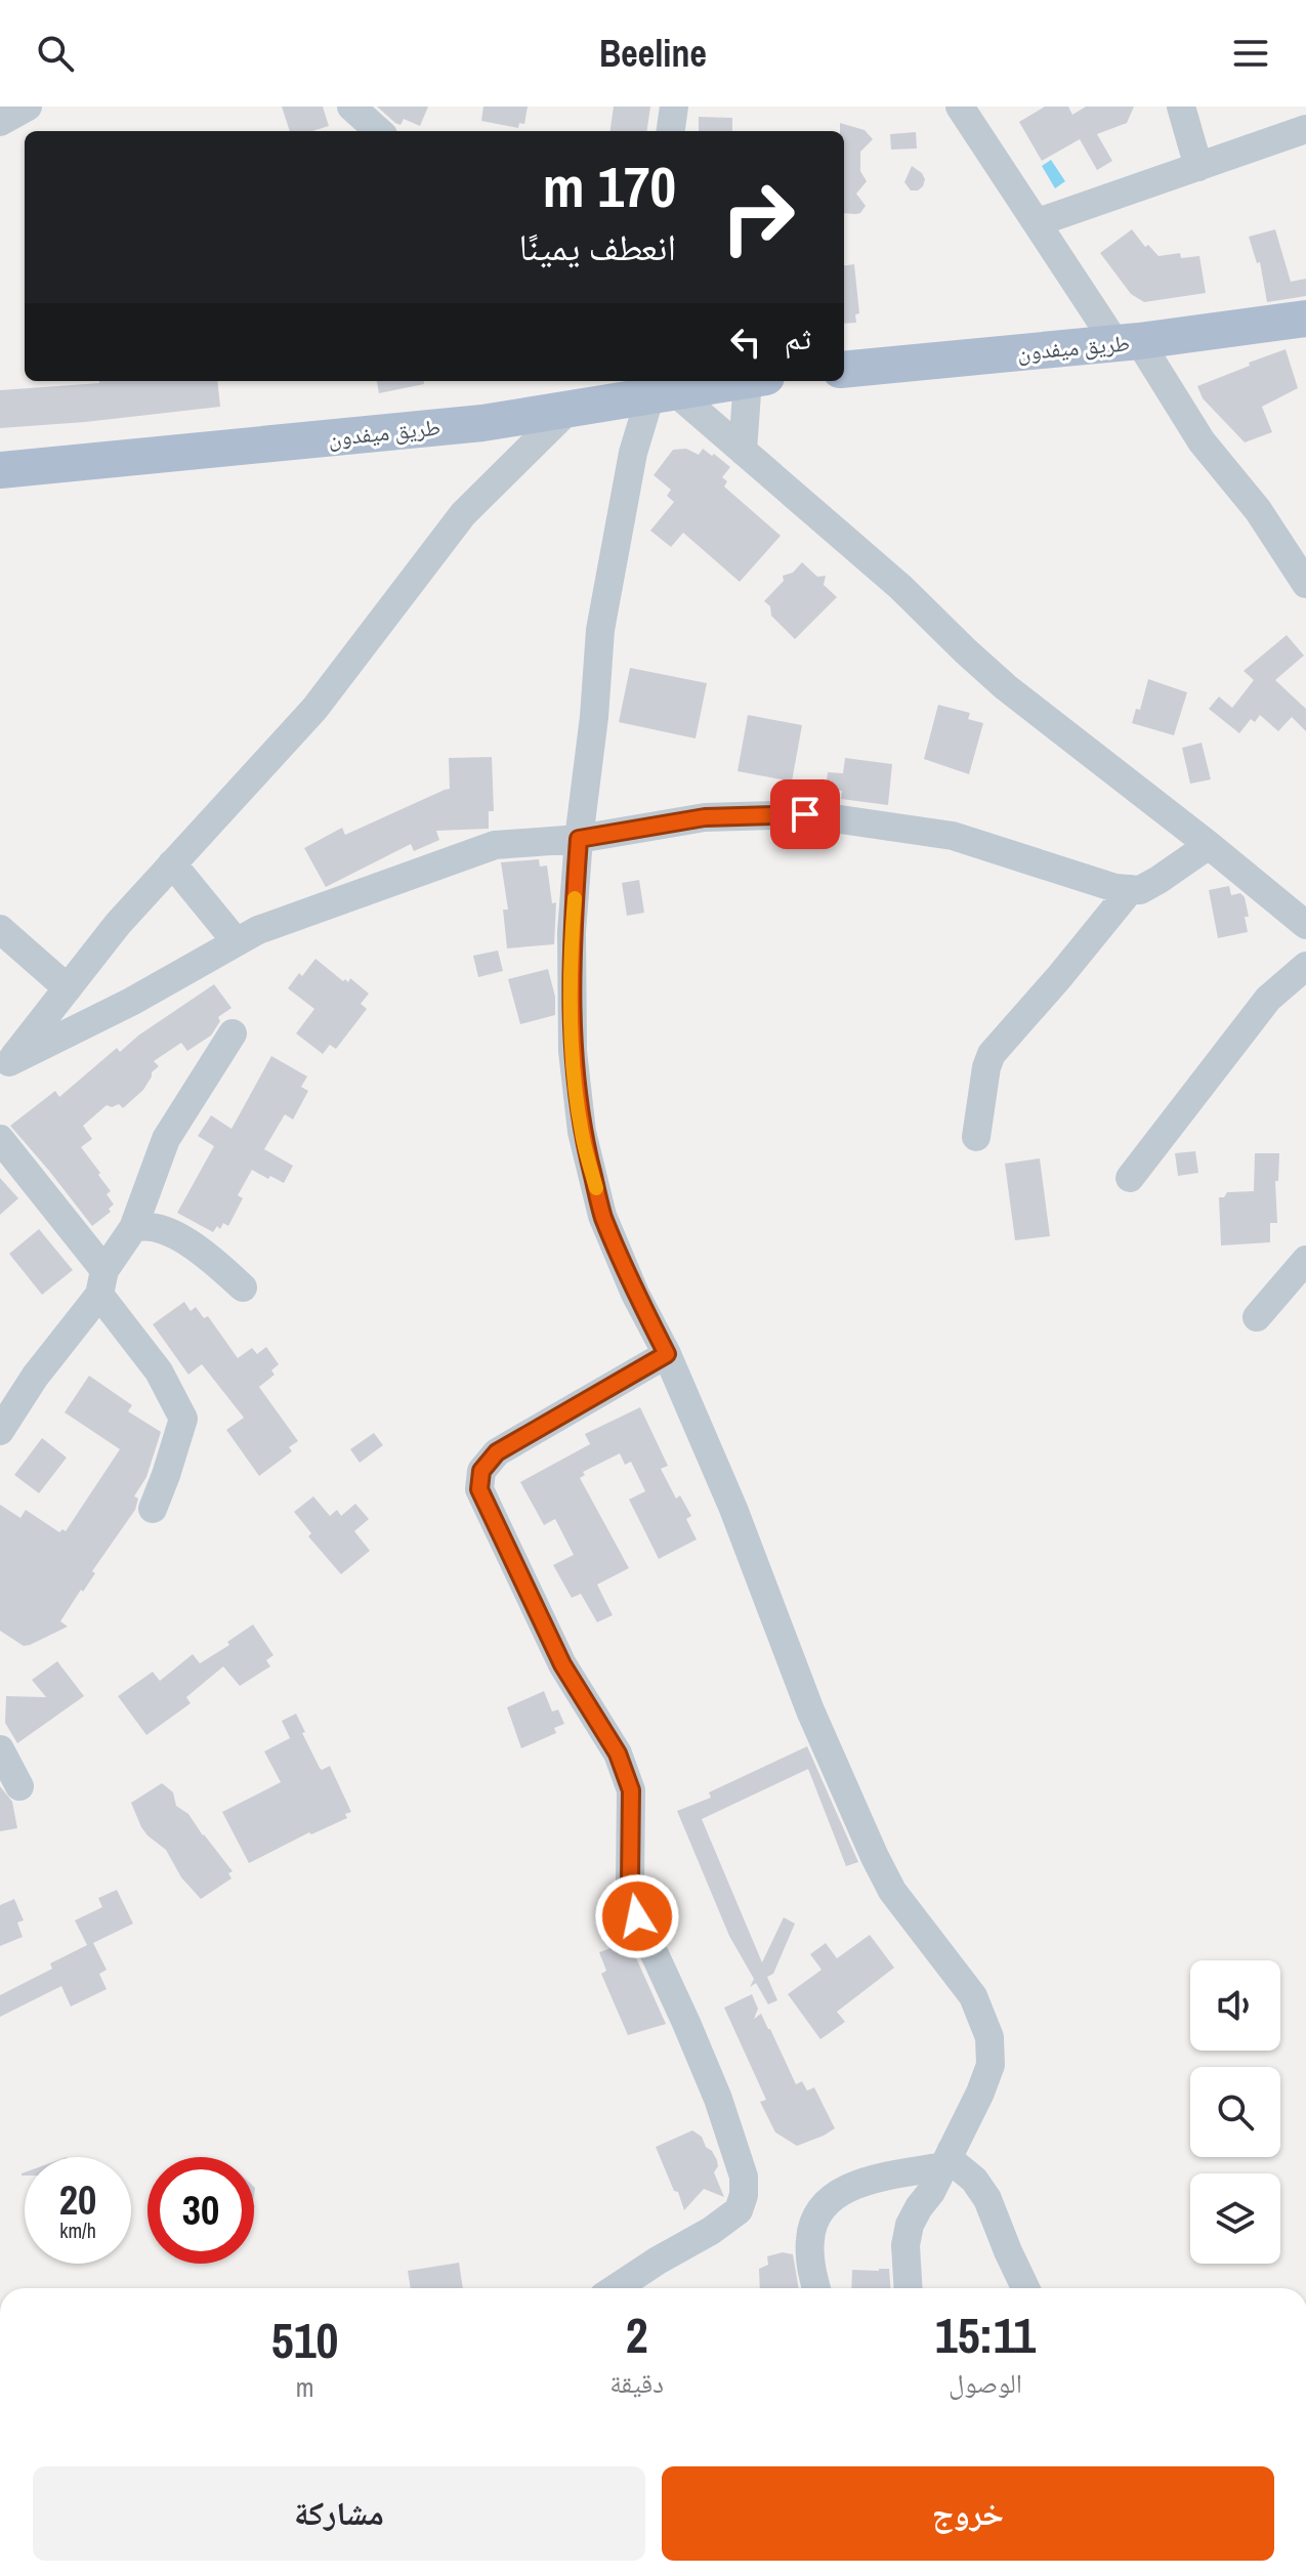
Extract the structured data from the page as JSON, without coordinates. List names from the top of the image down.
{
  "streets": {
    "main road": ["طريق ميفدون"]
  },
  "page": {
    "header": "Beeline",
    "turn": ["170 m", "انعطف يمينًا"],
    "then": "ثم",
    "speed": "20 km/h",
    "limit": "30",
    "eta": [
      "15:11",
      "الوصول",
      "2",
      "دقيقة",
      "510",
      "m"
    ],
    "buttons": ["خروج", "مشاركة"]
  }
}
